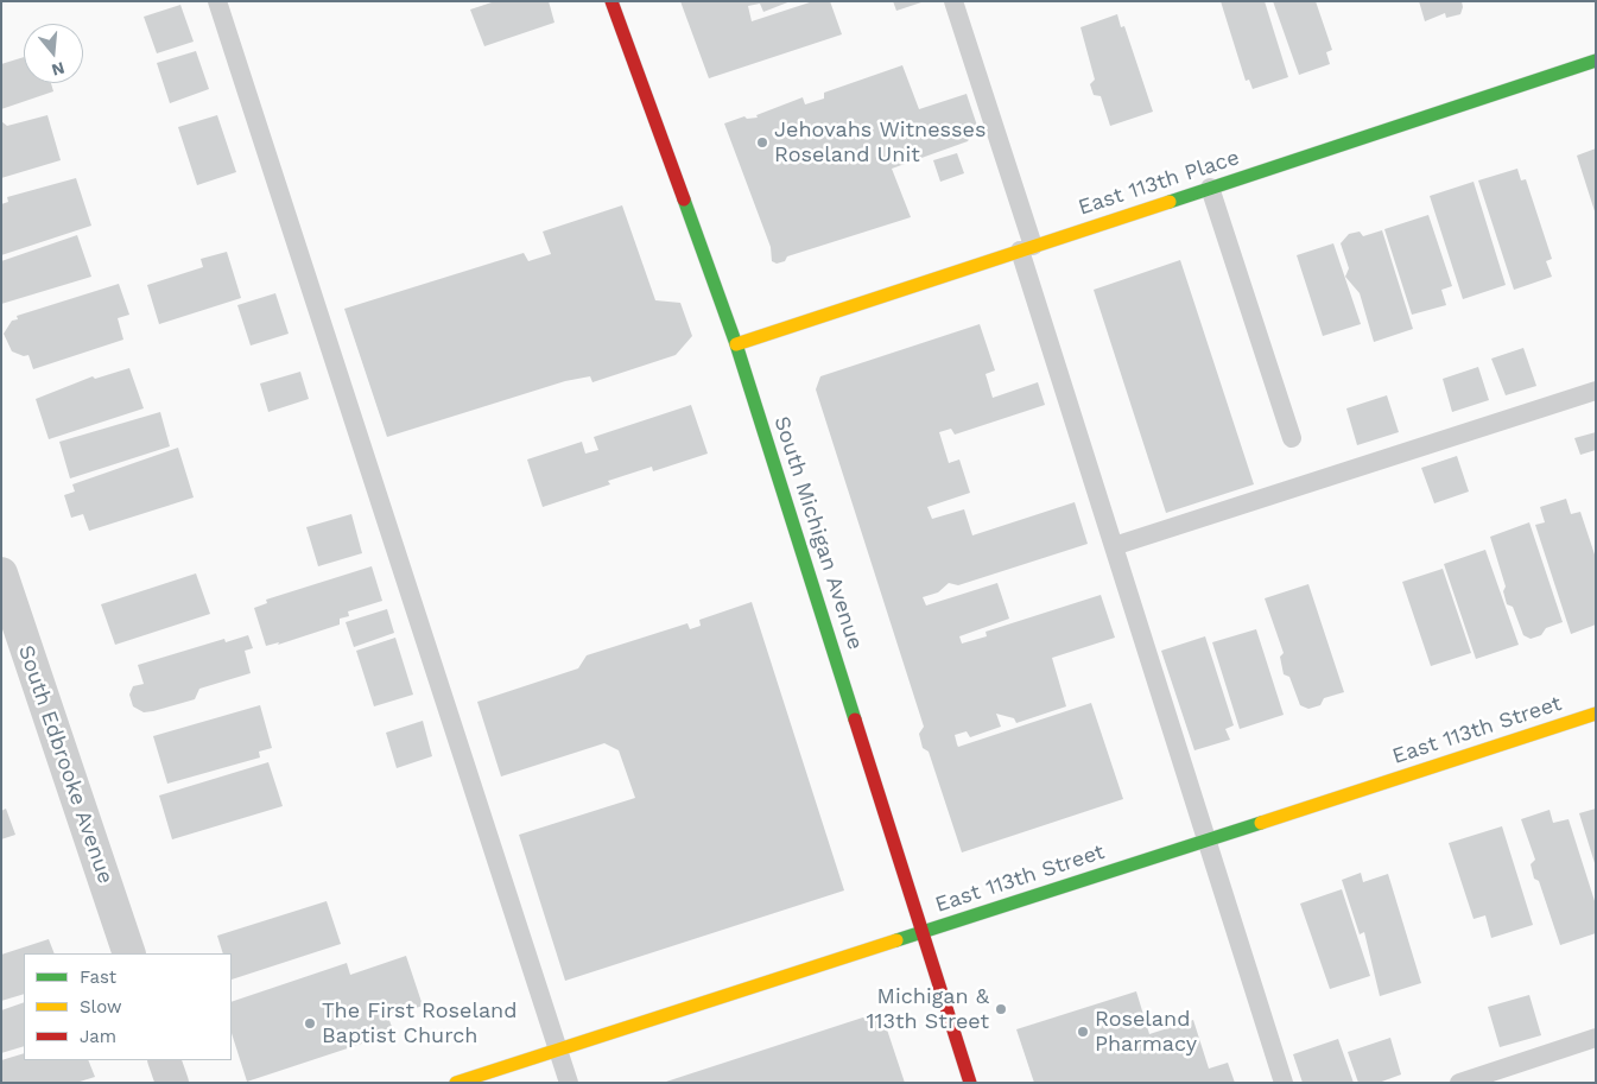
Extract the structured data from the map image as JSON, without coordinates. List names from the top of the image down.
{
  "streets": {
    "street": [
      "East 113th Place",
      "South Michigan Avenue",
      "East 113th Street",
      "South Edbrooke Avenue"
    ]
  },
  "crossings": [
    ["East 113th Place", "South Michigan Avenue"],
    ["South Michigan Avenue", "East 113th Street"]
  ],
  "places": [
    "Jehovahs Witnesses Roseland Unit",
    "Michigan & 113th Street",
    "The First Roseland Baptist Church",
    "Roseland Pharmacy"
  ],
  "legend": ["Fast", "Slow", "Jam"],
  "north": "bottom"
}
